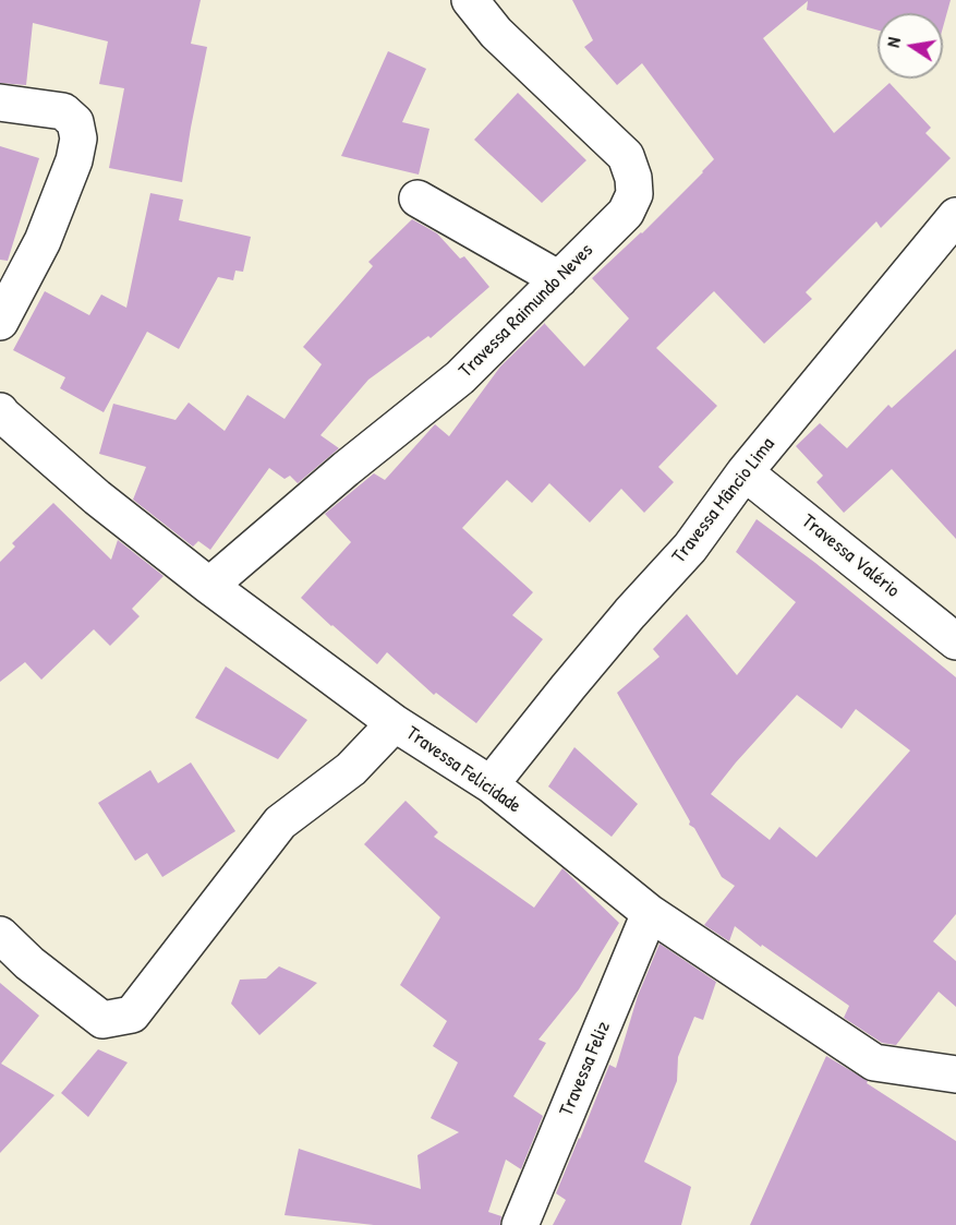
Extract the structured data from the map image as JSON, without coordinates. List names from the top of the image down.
{
  "streets": {
    "street": [
      "Travessa Raimundo Neves",
      "Travessa Mâncio Lima",
      "Travessa Valério",
      "Travessa Felicidade",
      "Travessa Feliz"
    ]
  },
  "crossings": [
    ["Travessa Raimundo Neves", "Travessa Felicidade"],
    ["Travessa Mâncio Lima", "Travessa Valério"],
    ["Travessa Mâncio Lima", "Travessa Felicidade"],
    ["Travessa Felicidade", "Travessa Feliz"]
  ],
  "north": "left"
}
